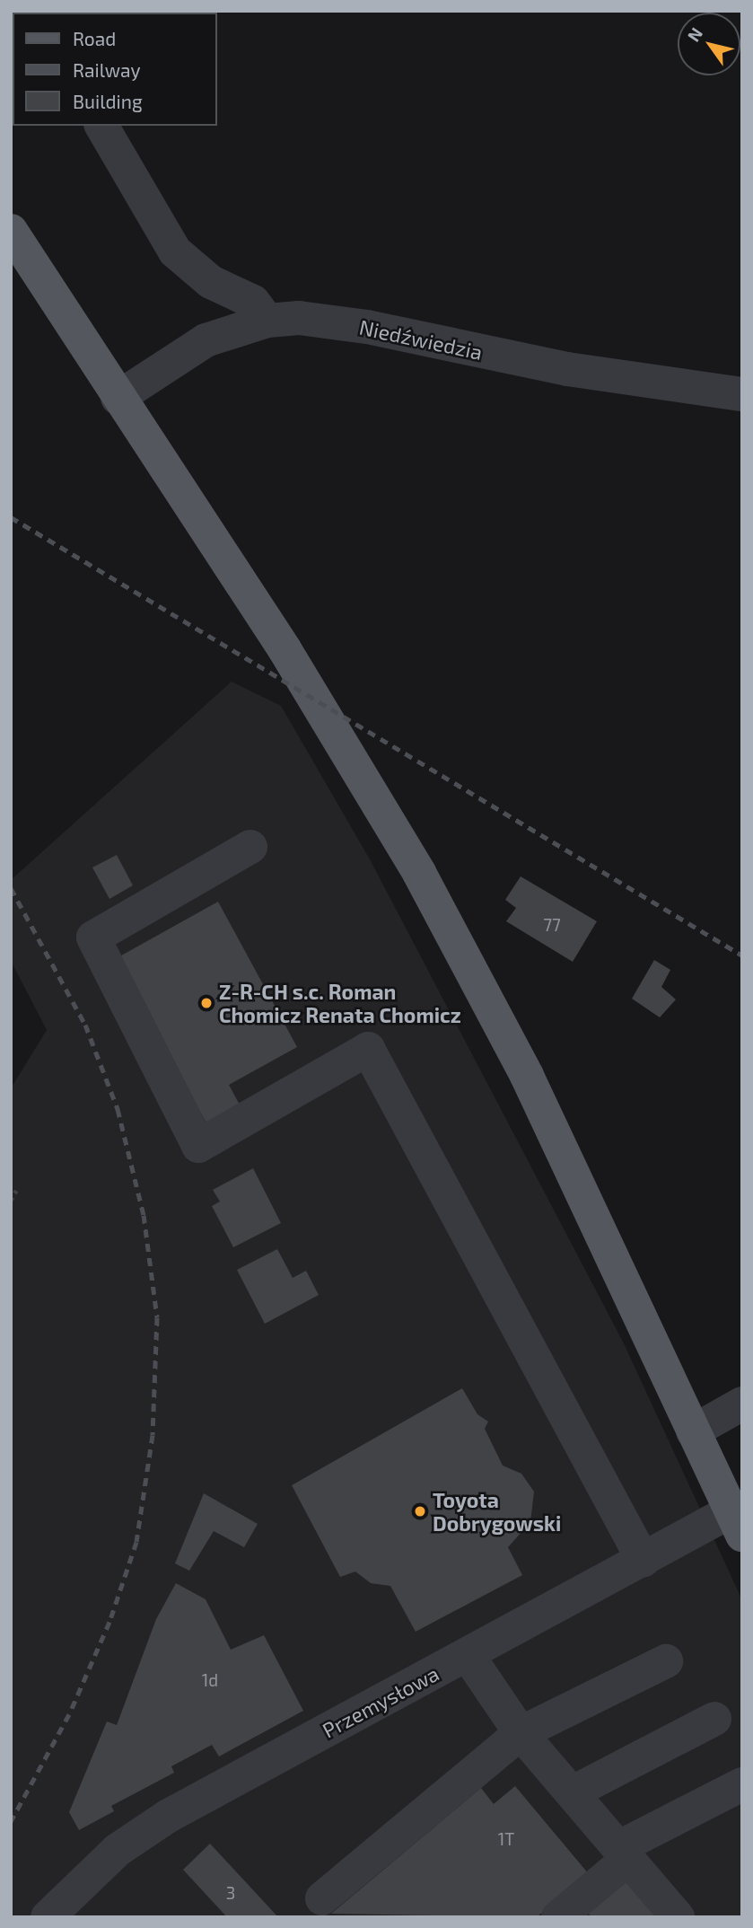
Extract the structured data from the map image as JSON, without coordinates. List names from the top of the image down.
{
  "streets": {
    "street": ["Niedźwiedzia", "Przemysłowa"]
  },
  "places": ["Z-R-CH s.c. Roman Chomicz Renata Chomicz", "Toyota Dobrygowski"],
  "house_numbers": [
    "77",
    "1d",
    "1T",
    "3"
  ],
  "legend": ["Road", "Railway", "Building"],
  "north": "top left"
}
